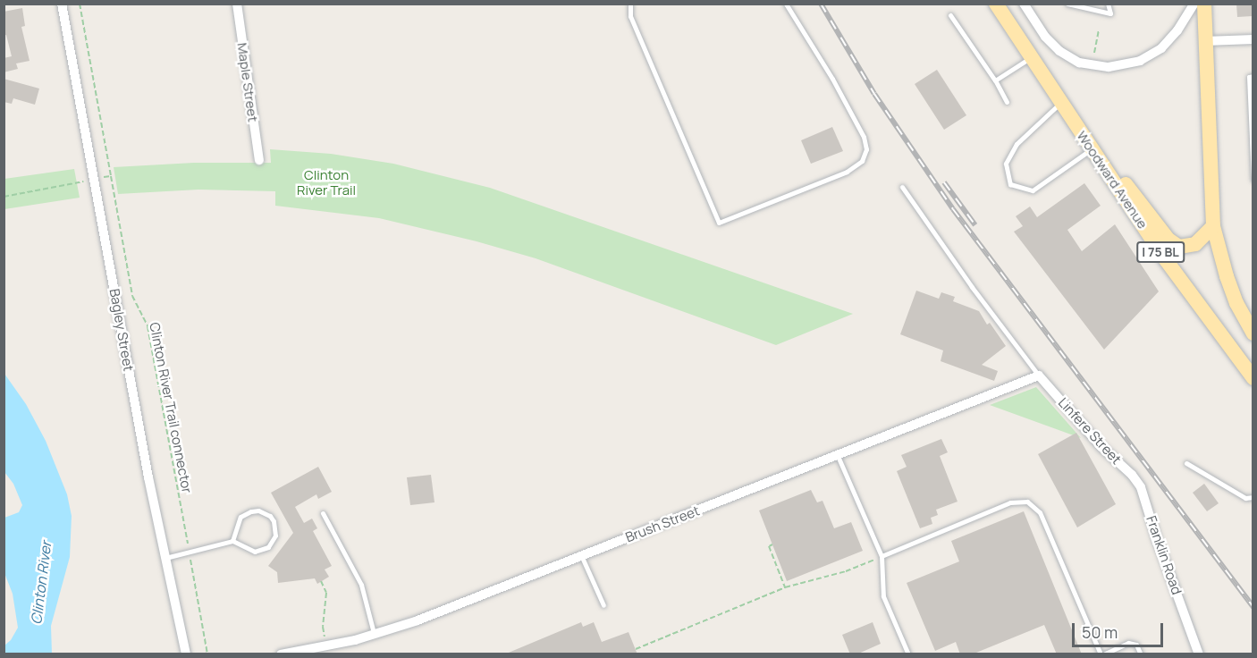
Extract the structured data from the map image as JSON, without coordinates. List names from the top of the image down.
{
  "streets": {
    "main road": ["Woodward Avenue", "I 75 BL"],
    "street": [
      "Maple Street",
      "Bagley Street",
      "Linfere Street",
      "Brush Street",
      "Franklin Road"
    ],
    "path": ["Clinton River Trail connector"]
  },
  "crossings": [
    ["Linfere Street", "Brush Street"],
    ["Linfere Street", "Franklin Road"]
  ],
  "water": ["Clinton River"],
  "parks": ["Clinton River Trail"],
  "scale_bar": "50 m"
}
